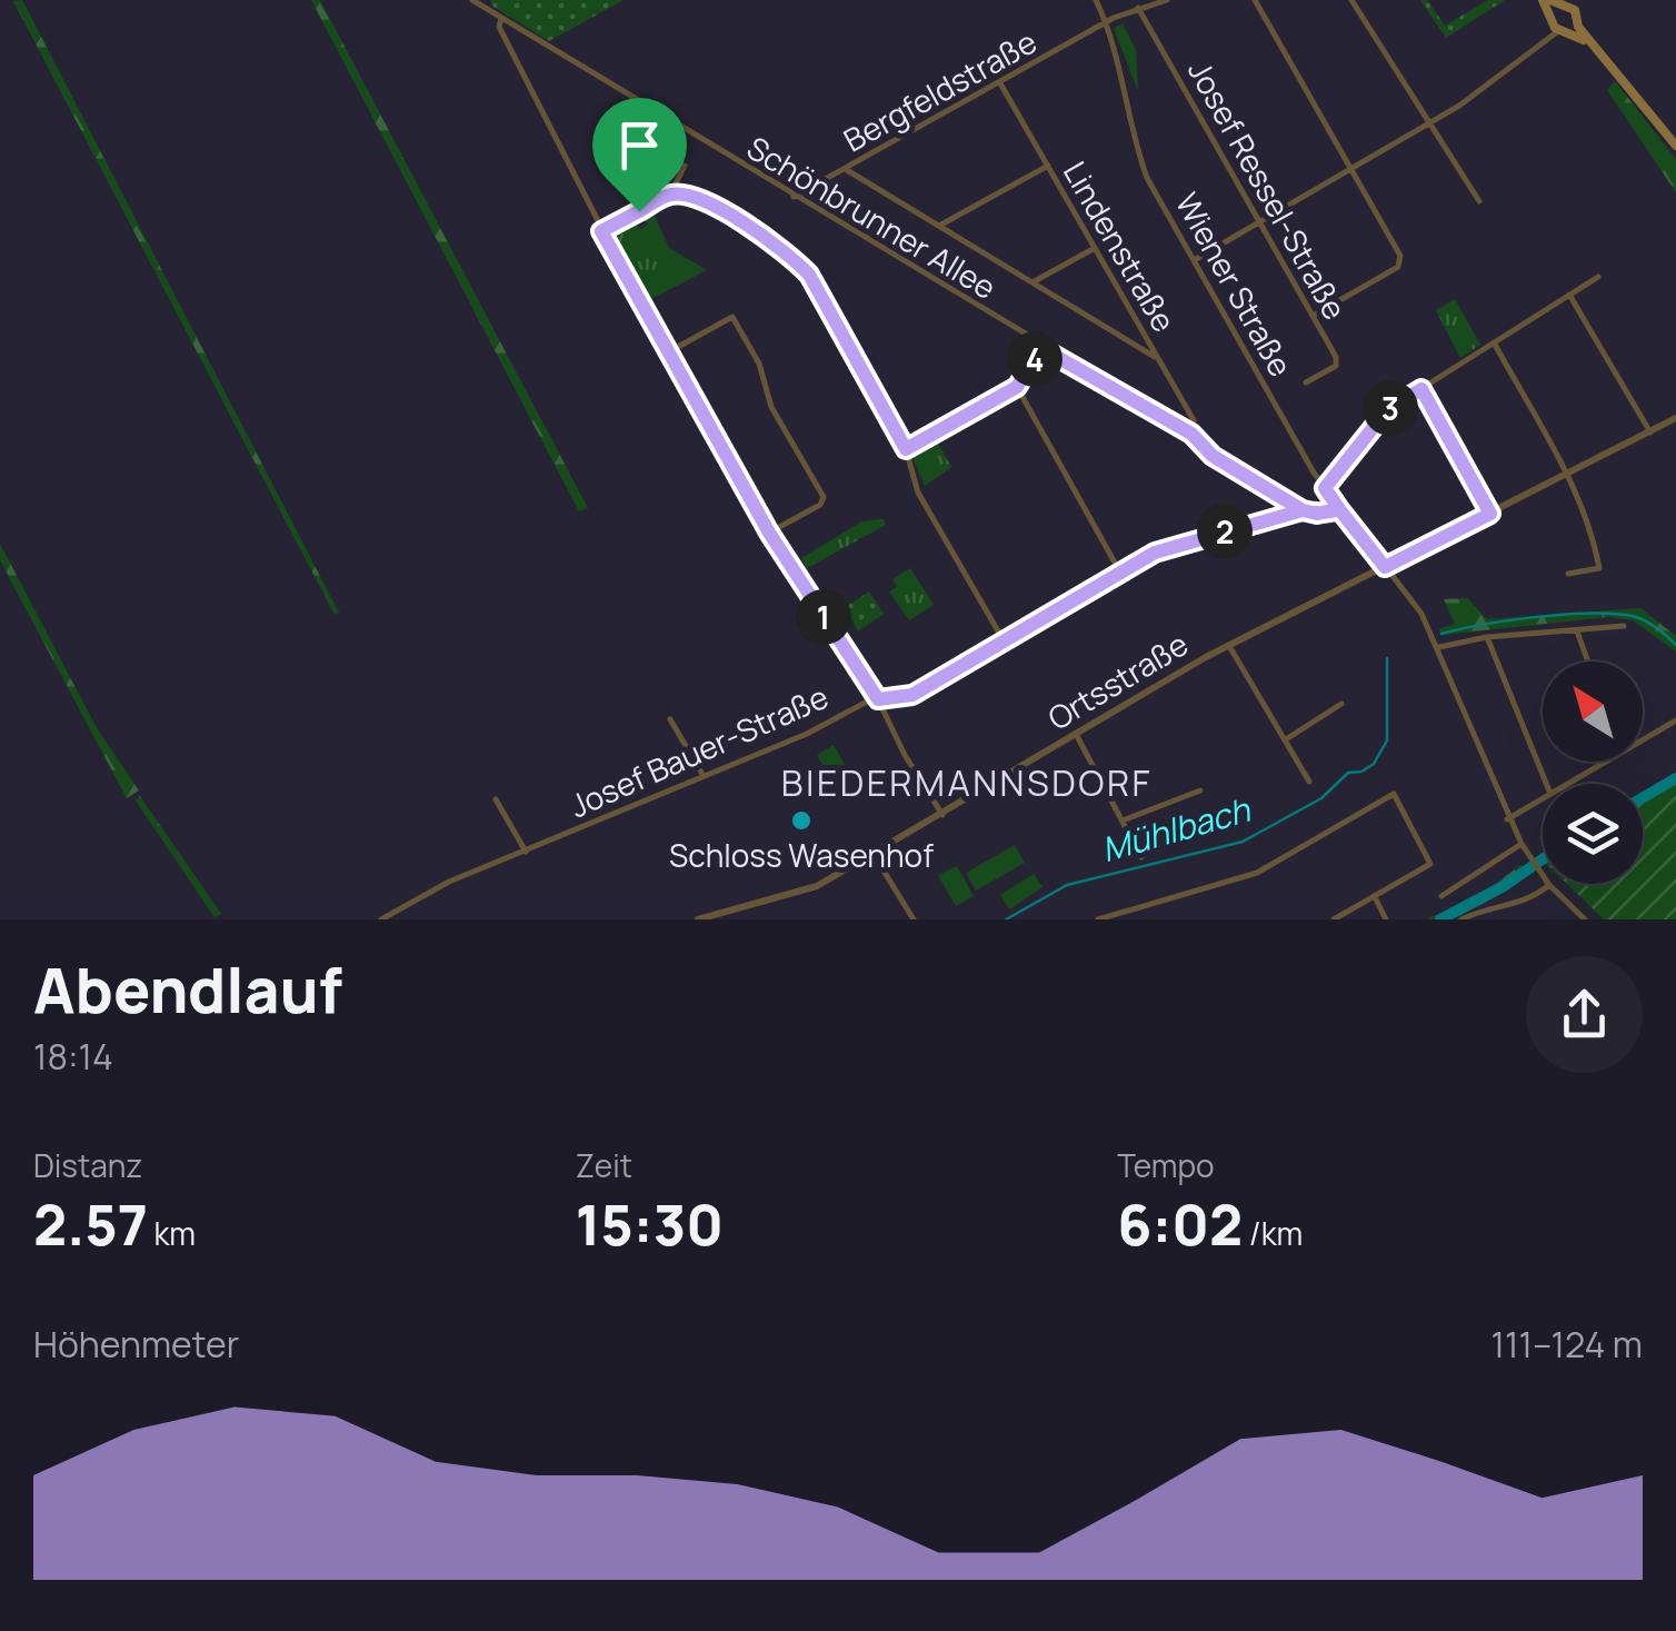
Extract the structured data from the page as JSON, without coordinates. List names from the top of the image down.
{
  "streets": {
    "street": [
      "Bergfeldstraße",
      "Josef Ressel-Straße",
      "Schönbrunner Allee",
      "Lindenstraße",
      "Wiener Straße",
      "Ortsstraße",
      "Josef Bauer-Straße"
    ]
  },
  "crossings": [
    ["Bergfeldstraße", "Josef Ressel-Straße"],
    ["Bergfeldstraße", "Schönbrunner Allee"],
    ["Bergfeldstraße", "Lindenstraße"],
    ["Bergfeldstraße", "Wiener Straße"],
    ["Schönbrunner Allee", "Lindenstraße"],
    ["Schönbrunner Allee", "Josef Bauer-Straße"],
    ["Wiener Straße", "Ortsstraße"],
    ["Wiener Straße", "Josef Bauer-Straße"]
  ],
  "districts": ["BIEDERMANNSDORF"],
  "water": ["Mühlbach"],
  "places": ["Schloss Wasenhof"],
  "north": "top left",
  "page": {
    "pins": [
      "4",
      "3",
      "2",
      "1"
    ],
    "heading": ["Abendlauf", "18:14"],
    "stats": [
      ["Distanz", "2.57 km"],
      ["Zeit", "15:30"],
      ["Tempo", "6:02 /km"]
    ],
    "chart": ["Höhenmeter", "111–124 m"]
  }
}
